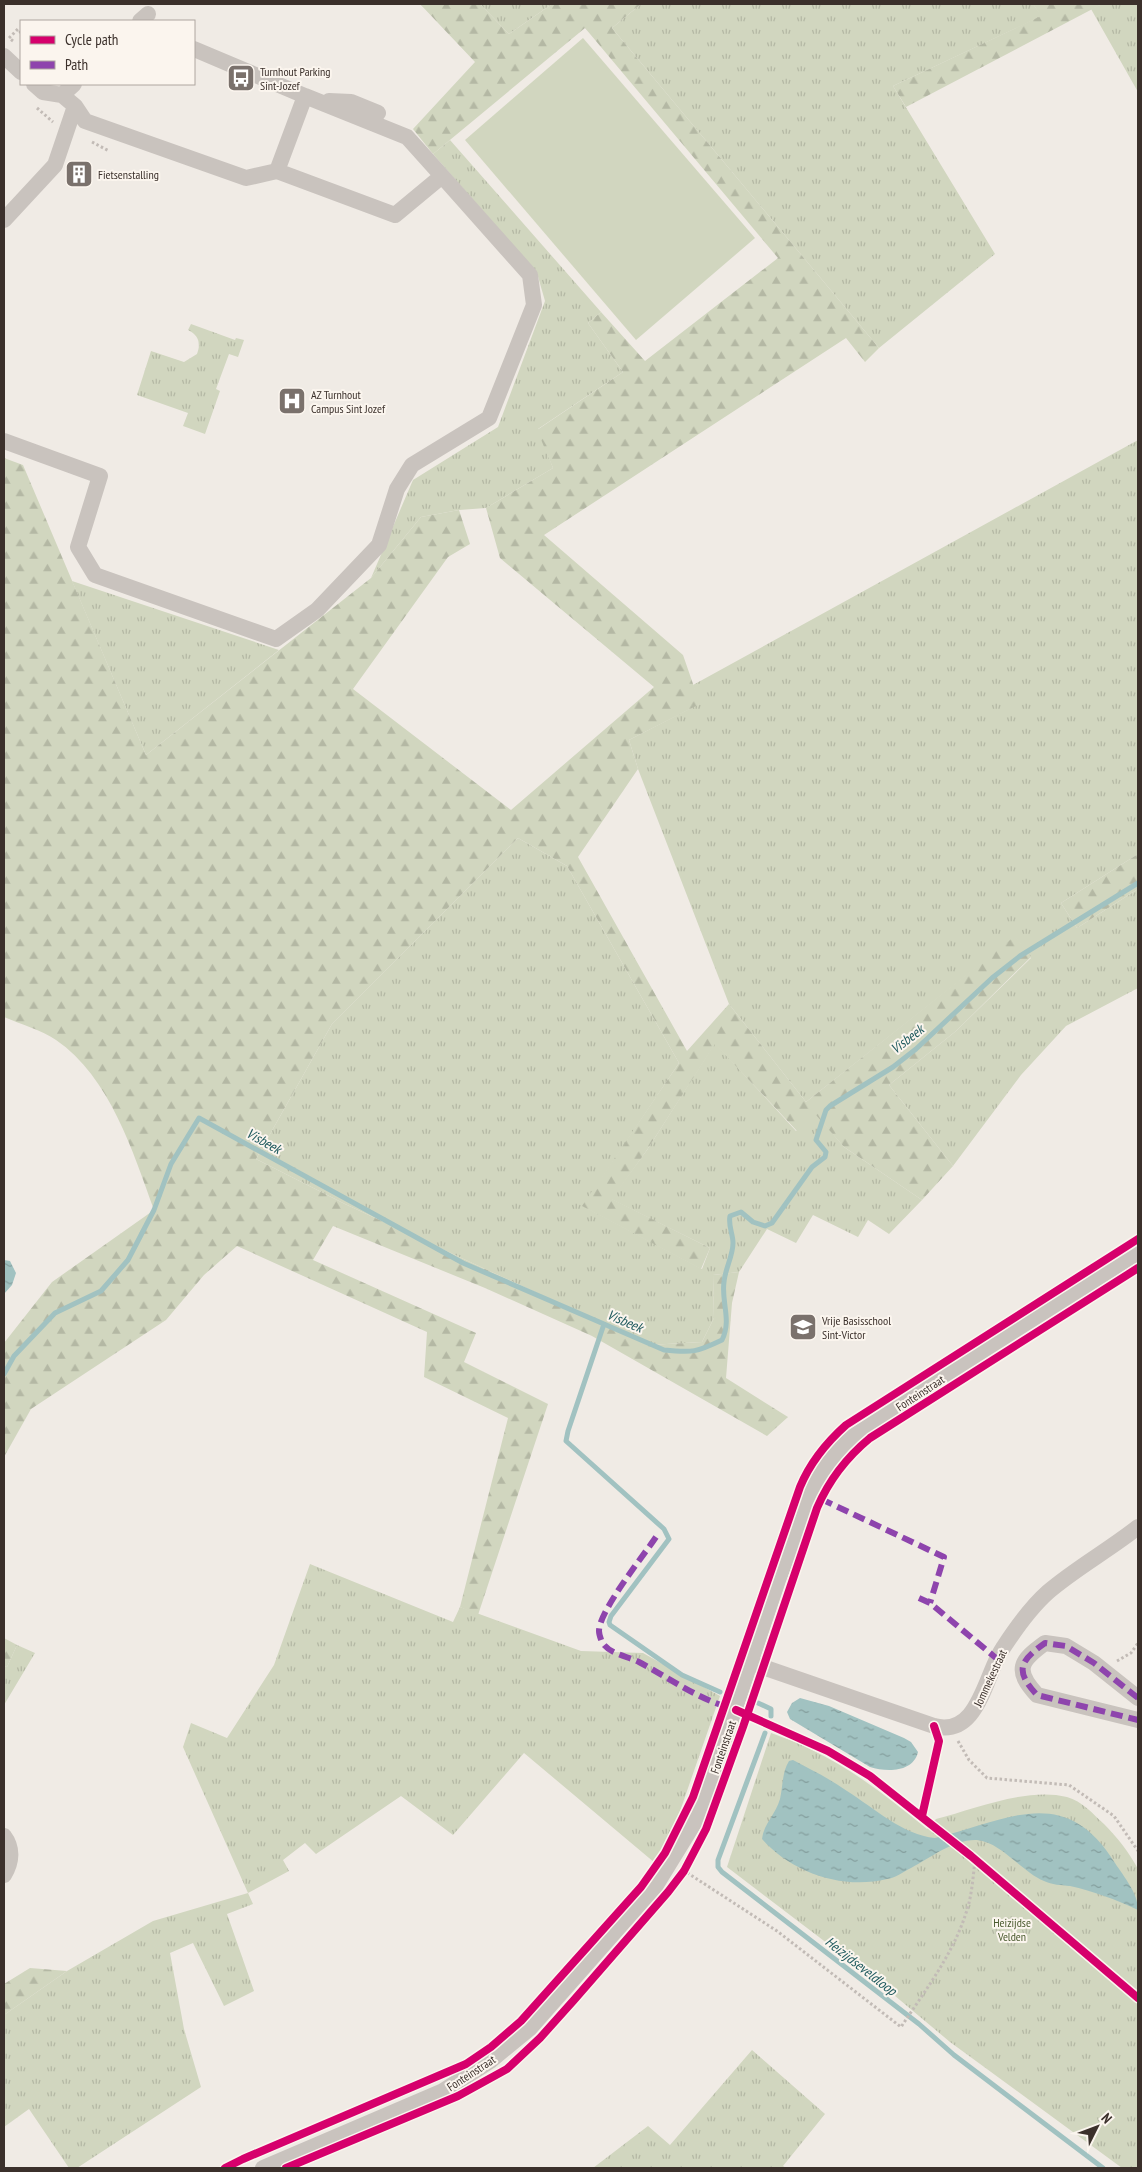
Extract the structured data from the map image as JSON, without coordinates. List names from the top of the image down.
{
  "streets": {
    "street": ["Fonteinstraat", "Jommekestraat"]
  },
  "water": ["Visbeek", "Heizijdseveldloop"],
  "parks": ["Heizijdse Velden"],
  "places": {
    "bus stop": ["Turnhout Parking Sint-Jozef"],
    "building": ["Fietsenstalling"],
    "hospital": ["AZ Turnhout Campus Sint Jozef"],
    "school or university": ["Vrije Basisschool Sint-Victor"]
  },
  "legend": ["Cycle path", "Path"],
  "north": "top right"
}
